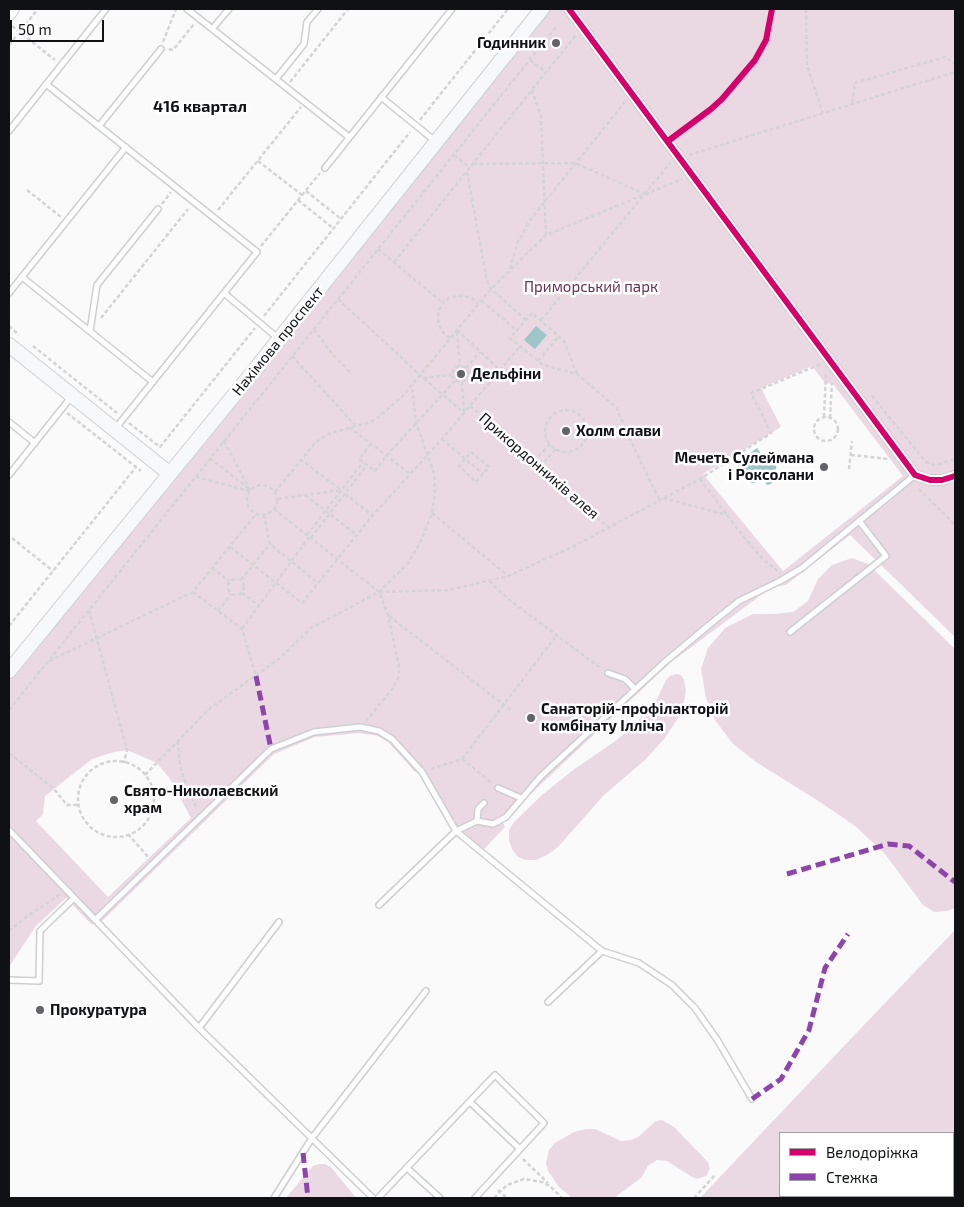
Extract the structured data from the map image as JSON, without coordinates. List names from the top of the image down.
{
  "streets": {
    "main road": ["Нахімова проспект"],
    "path": ["Прикордонників алея"]
  },
  "districts": ["416 квартал"],
  "parks": ["Приморський парк"],
  "places": [
    "Годинник",
    "Дельфіни",
    "Холм слави",
    "Мечеть Сулеймана і Роксолани",
    "Санаторій-профілакторій комбінату Ілліча",
    "Свято-Николаевский храм",
    "Прокуратура"
  ],
  "legend": ["Велодоріжка", "Стежка"],
  "scale_bar": "50 m"
}
